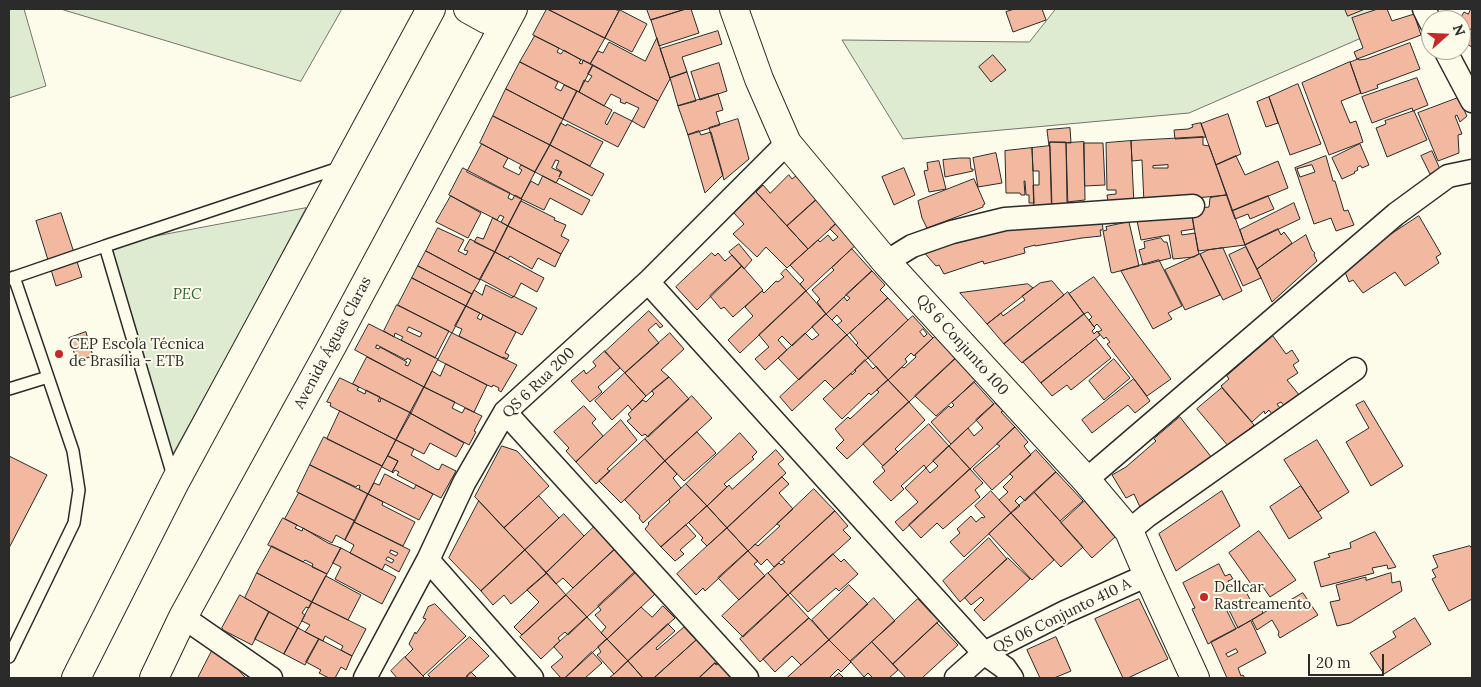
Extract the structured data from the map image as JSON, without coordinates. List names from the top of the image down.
{
  "streets": {
    "main road": ["Avenida Águas Claras", "QS 6 Conjunto 100"],
    "street": ["QS 6 Rua 200", "QS 06 Conjunto 410 A"]
  },
  "crossings": [
    ["QS 6 Conjunto 100", "QS 6 Rua 200"],
    ["QS 6 Conjunto 100", "QS 06 Conjunto 410 A"]
  ],
  "parks": ["PEC"],
  "places": ["CEP Escola Técnica de Brasília - ETB", "Dellcar Rastreamento"],
  "scale_bar": "20 m",
  "north": "right"
}
